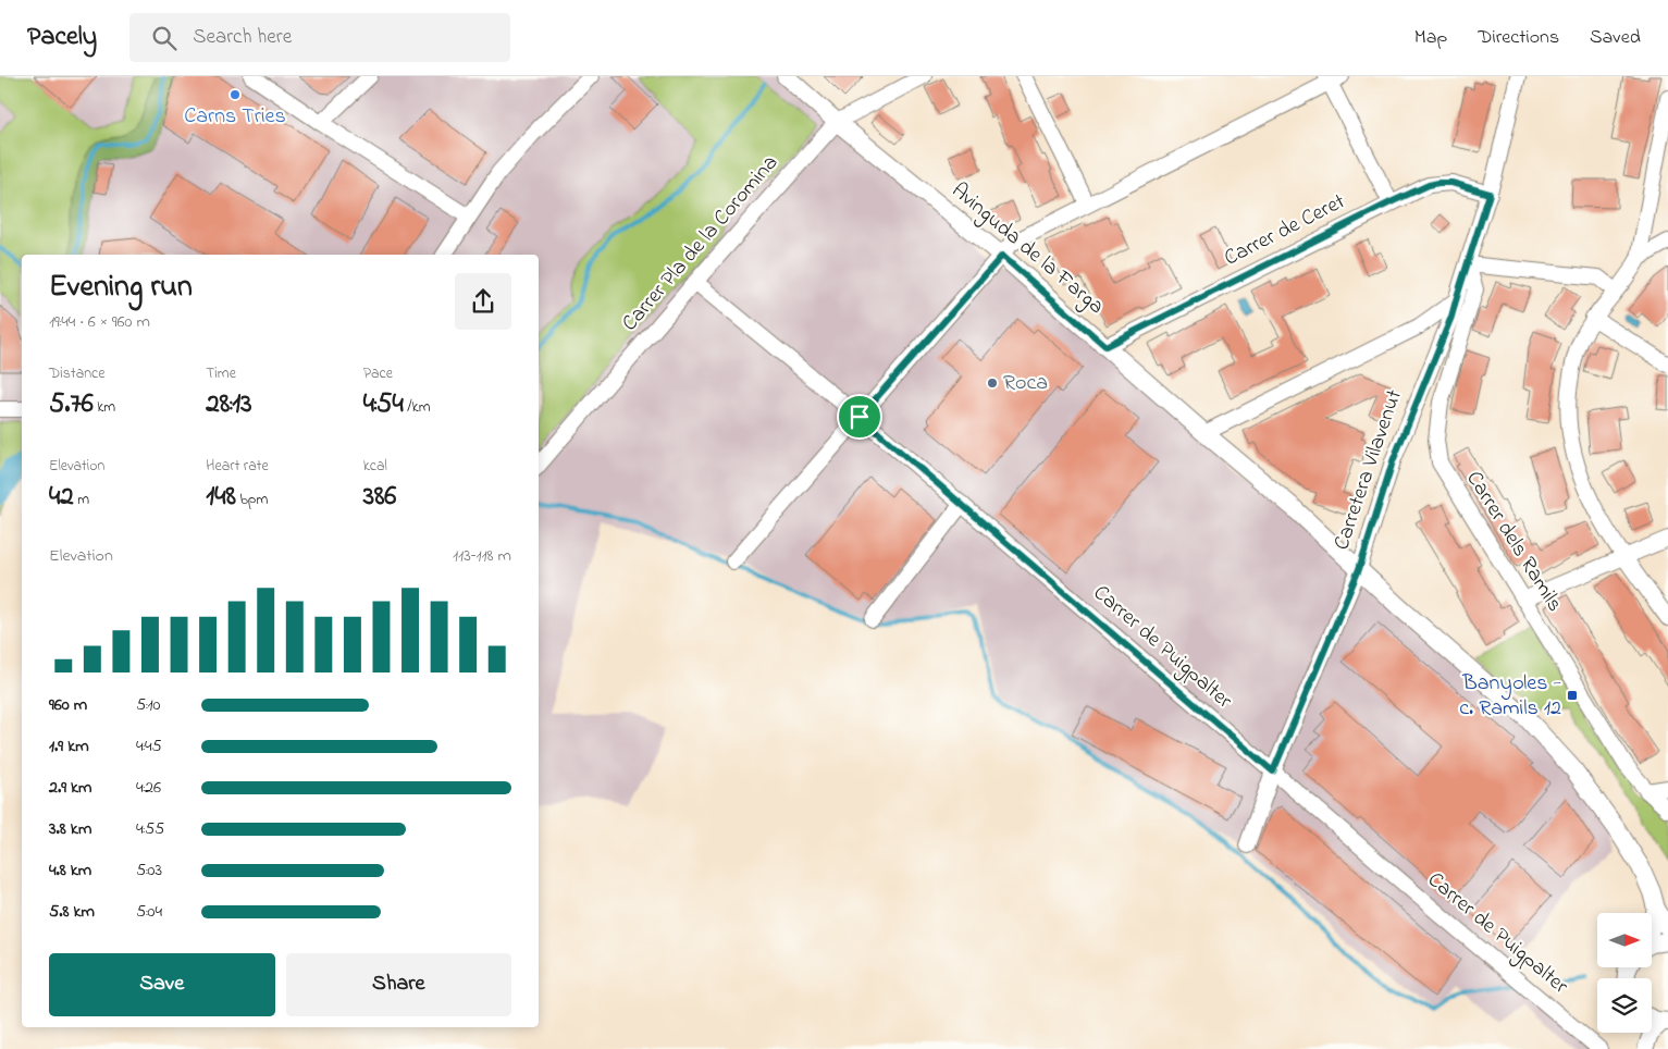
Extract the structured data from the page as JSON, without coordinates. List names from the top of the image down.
{
  "streets": {
    "street": [
      "Carrer de Ceret",
      "Carrer Pla de la Coromina",
      "Avinguda de la Farga",
      "Carretera Vilavenut",
      "Carrer dels Ramils",
      "Carrer de Puigpalter"
    ]
  },
  "crossings": [
    ["Carrer de Ceret", "Avinguda de la Farga"],
    ["Carrer de Ceret", "Carretera Vilavenut"],
    ["Carrer Pla de la Coromina", "Avinguda de la Farga"],
    ["Carrer Pla de la Coromina", "Carrer de Puigpalter"],
    ["Avinguda de la Farga", "Carretera Vilavenut"],
    ["Carretera Vilavenut", "Carrer dels Ramils"]
  ],
  "places": {
    "other": ["Carns Tries", "Roca"],
    "transit": ["Banyoles - c. Ramils 12"]
  },
  "north": "right",
  "page": {
    "header": "Pacely",
    "search": "Search here",
    "nav": ["Map", "Directions", "Saved"],
    "heading": ["Evening run", "19:44 · 6 × 960 m"],
    "stats": [
      ["Distance", "5.76 km"],
      ["Time", "28:13"],
      ["Pace", "4:54 /km"],
      ["Elevation", "42 m"],
      ["Heart rate", "148 bpm"],
      ["kcal", "386"]
    ],
    "chart": ["Elevation", "113–118 m"],
    "list": [
      {
        "name": "960 m",
        "note": "5:10"
      },
      {
        "name": "1.9 km",
        "note": "4:45"
      },
      {
        "name": "2.9 km",
        "note": "4:26"
      },
      {
        "name": "3.8 km",
        "note": "4:55"
      },
      {
        "name": "4.8 km",
        "note": "5:03"
      },
      {
        "name": "5.8 km",
        "note": "5:04"
      }
    ],
    "buttons": ["Save", "Share"]
  }
}
